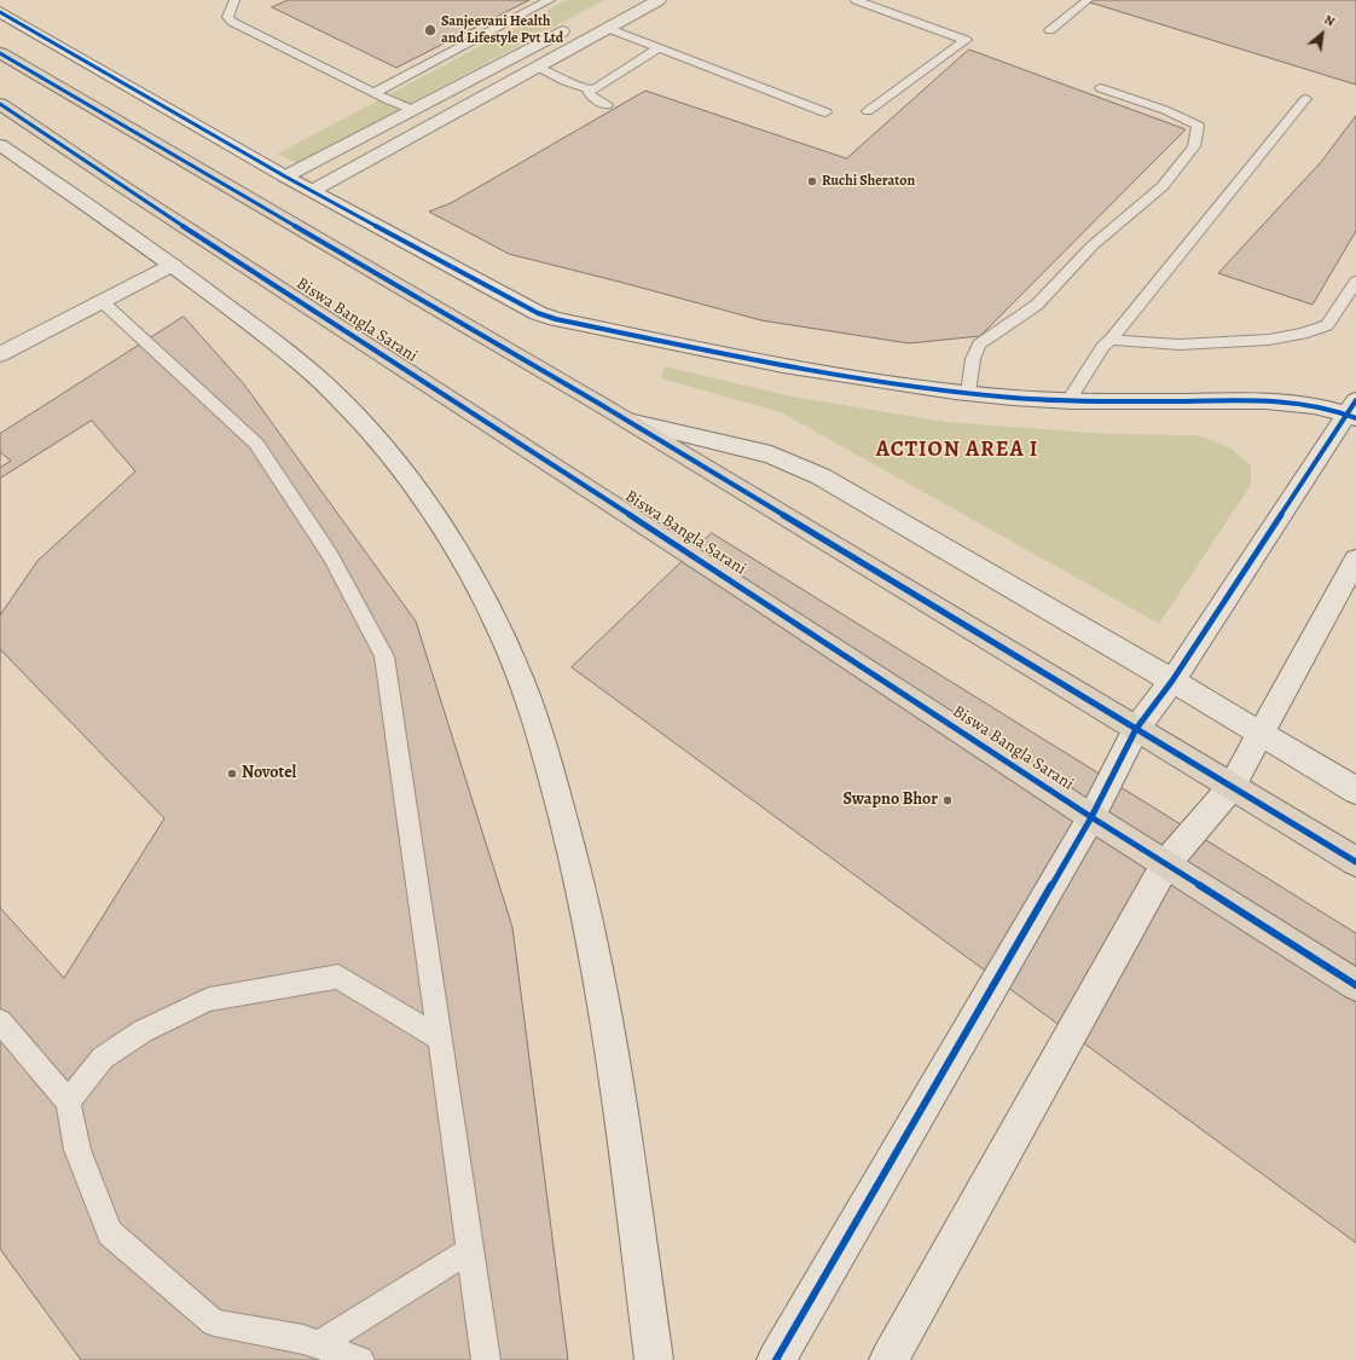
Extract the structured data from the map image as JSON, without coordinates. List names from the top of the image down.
{
  "streets": {
    "main road": ["Biswa Bangla Sarani"]
  },
  "districts": ["ACTION AREA I"],
  "places": [
    "Sanjeevani Health and Lifestyle Pvt Ltd",
    "Ruchi Sheraton",
    "Novotel",
    "Swapno Bhor"
  ],
  "north": "top right"
}
